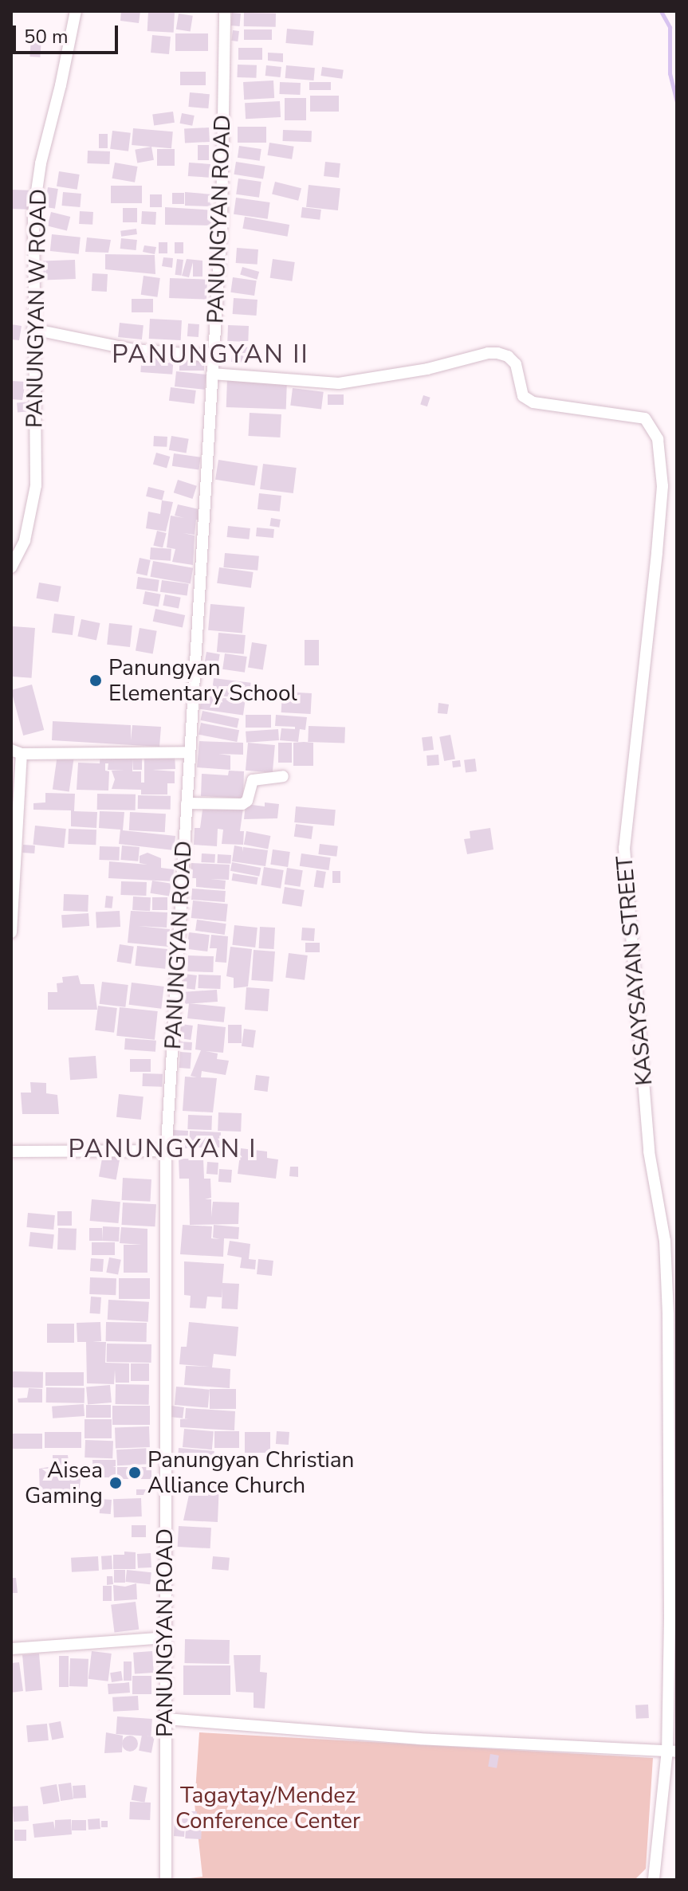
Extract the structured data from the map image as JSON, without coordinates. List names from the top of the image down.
{
  "streets": {
    "street": ["PANUNGYAN ROAD", "PANUNGYAN W ROAD", "KASAYSAYAN STREET"]
  },
  "crossings": [
    ["PANUNGYAN ROAD", "KASAYSAYAN STREET"]
  ],
  "districts": ["PANUNGYAN II", "PANUNGYAN I"],
  "parks": ["Tagaytay/Mendez Conference Center"],
  "places": ["Panungyan Elementary School", "Panungyan Christian Alliance Church", "Aisea Gaming"],
  "scale_bar": "50 m"
}
